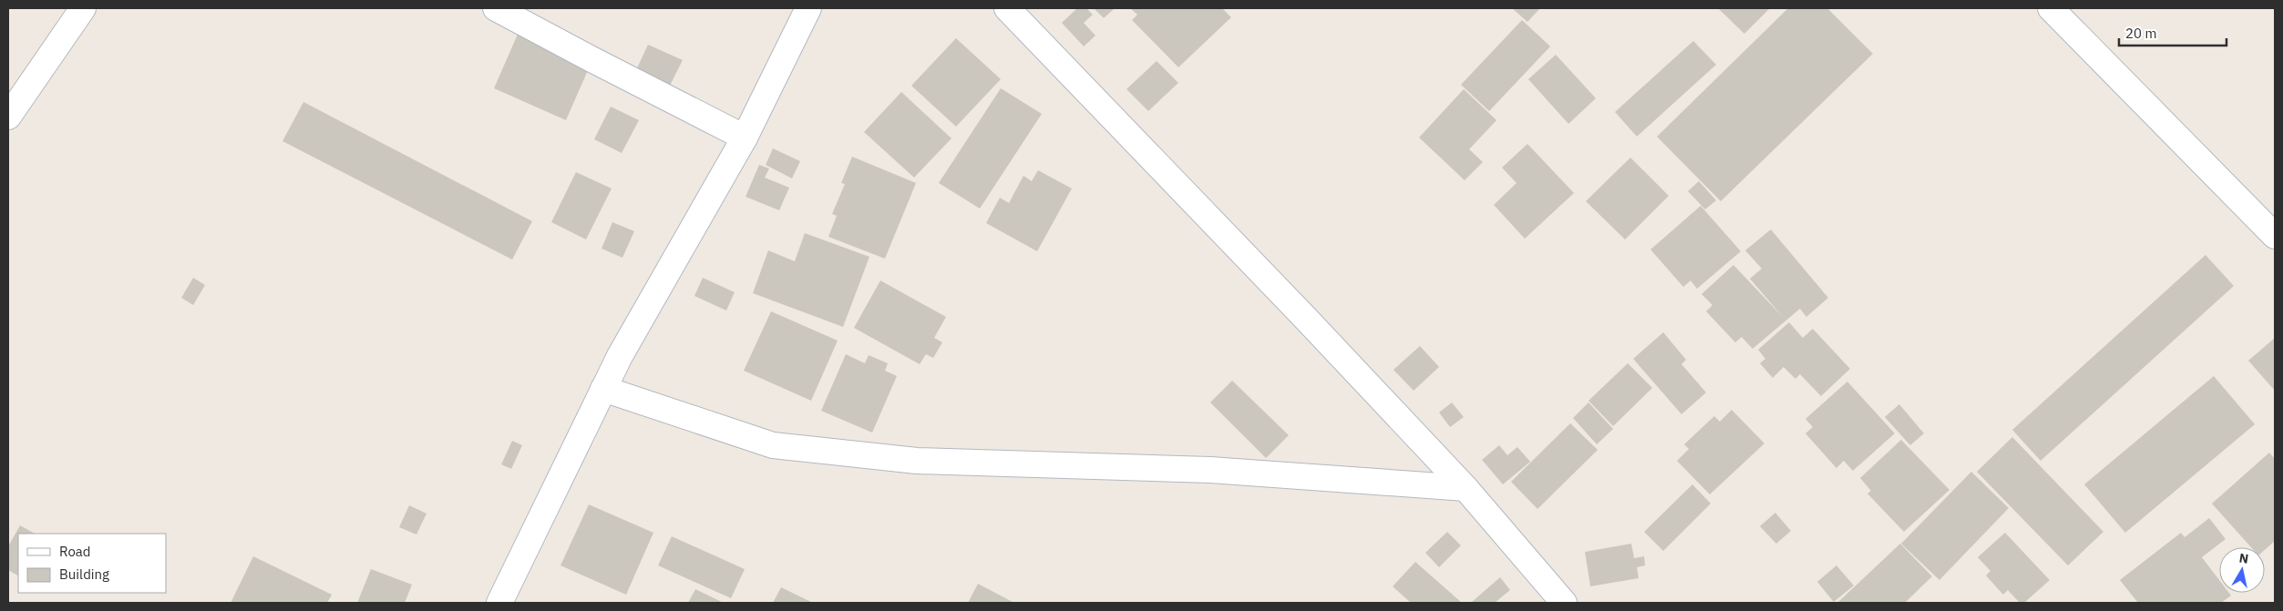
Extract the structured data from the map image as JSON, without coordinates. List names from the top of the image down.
{
  "legend": ["Road", "Building"],
  "scale_bar": "20 m",
  "north": "top"
}
